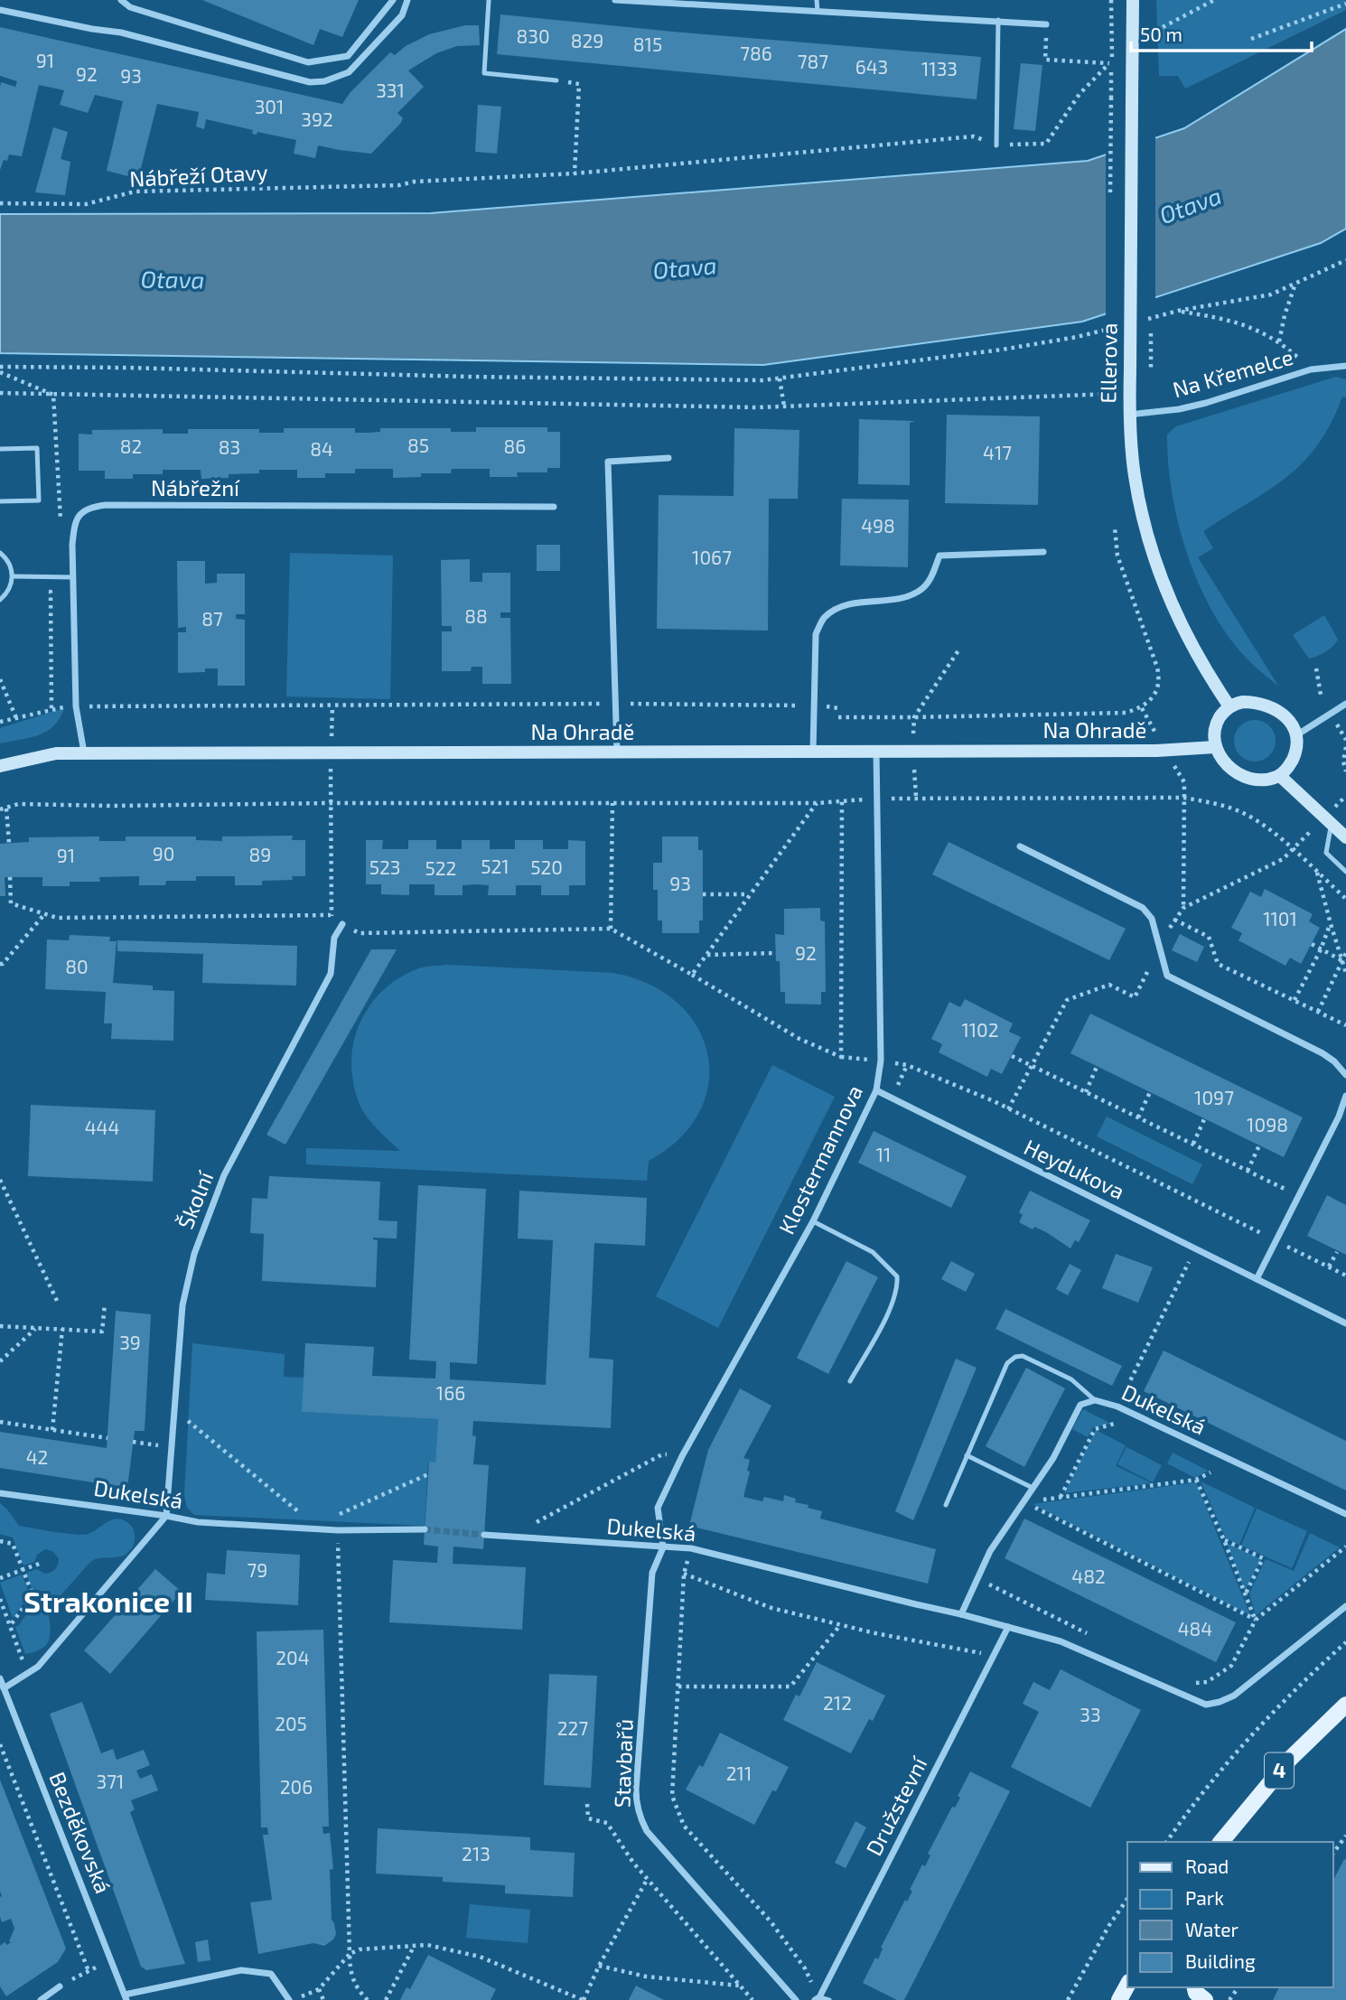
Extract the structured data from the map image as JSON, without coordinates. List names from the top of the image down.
{
  "streets": {
    "main road": ["4"],
    "street": [
      "Ellerova",
      "Na Křemelce",
      "Nábřežní",
      "Na Ohradě",
      "Klostermannova",
      "Heydukova",
      "Školní",
      "Dukelská",
      "Stavbařů",
      "Družstevní",
      "Bezděkovská"
    ],
    "path": ["Nábřeží Otavy"]
  },
  "crossings": [
    ["Nábřeží Otavy", "Ellerova"],
    ["Ellerova", "Na Křemelce"],
    ["Ellerova", "Na Ohradě"],
    ["Nábřežní", "Na Ohradě"],
    ["Na Ohradě", "Klostermannova"],
    ["Klostermannova", "Heydukova"],
    ["Klostermannova", "Dukelská"],
    ["Klostermannova", "Stavbařů"],
    ["Školní", "Dukelská"],
    ["Dukelská", "Stavbařů"],
    ["Dukelská", "Družstevní"]
  ],
  "districts": ["Strakonice II"],
  "water": ["Otava"],
  "house_numbers": [
    "830",
    "829",
    "815",
    "786",
    "91",
    "787",
    "643",
    "1133",
    "92",
    "93",
    "331",
    "301",
    "392",
    "85",
    "82",
    "86",
    "83",
    "84",
    "417",
    "498",
    "1067",
    "88",
    "87",
    "90",
    "89",
    "91",
    "521",
    "523",
    "520",
    "522",
    "93",
    "1101",
    "92",
    "80",
    "1102",
    "1097",
    "1098",
    "444",
    "11",
    "39",
    "166",
    "42",
    "79",
    "482",
    "484",
    "204",
    "212",
    "33",
    "205",
    "227",
    "211",
    "371",
    "206",
    "213"
  ],
  "legend": [
    "Road",
    "Park",
    "Water",
    "Building"
  ],
  "scale_bar": "50 m"
}
